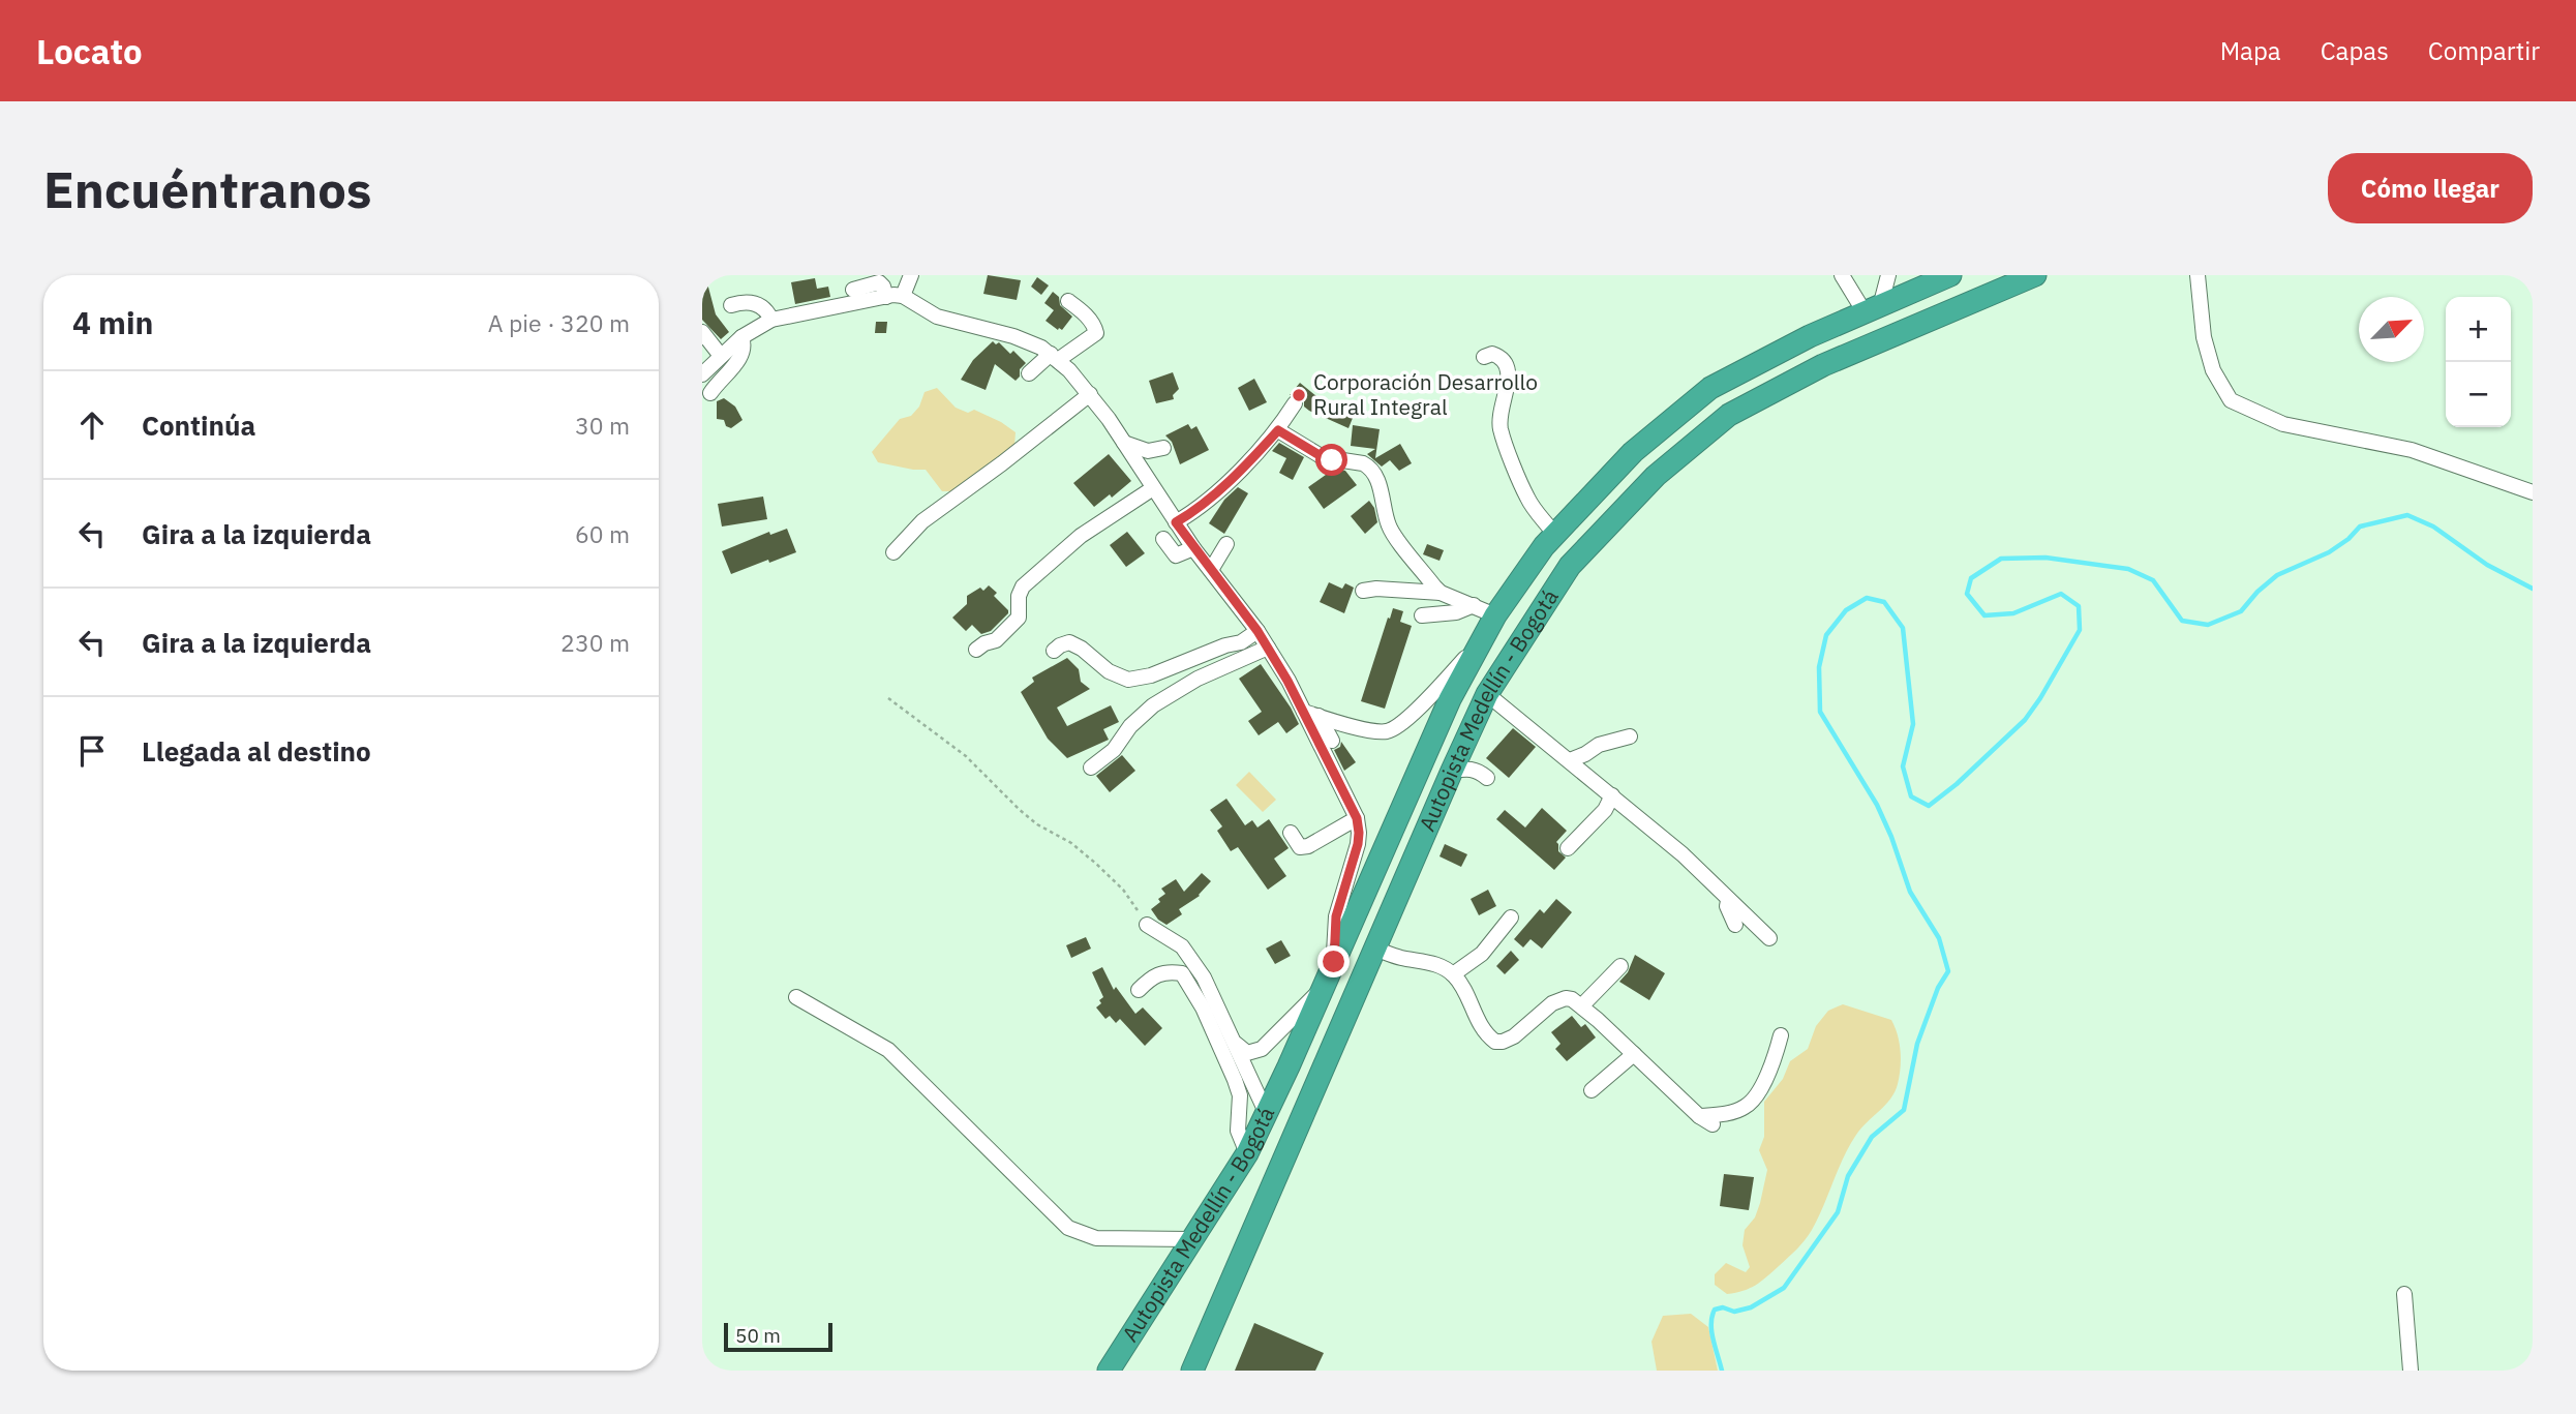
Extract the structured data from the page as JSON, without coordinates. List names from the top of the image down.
{
  "streets": {
    "highway": ["Autopista Medellín - Bogotá"]
  },
  "places": ["Corporación Desarrollo Rural Integral"],
  "scale_bar": "50 m",
  "north": "top right",
  "page": {
    "header": "Locato",
    "nav": ["Mapa", "Capas", "Compartir"],
    "buttons": "Cómo llegar",
    "title": "Encuéntranos",
    "heading": ["4 min", "A pie · 320 m"],
    "map_buttons": ["+", "−"],
    "list": [
      ["Continúa", "30 m"],
      ["Gira a la izquierda", "60 m"],
      ["Gira a la izquierda", "230 m"],
      "Llegada al destino"
    ],
    "scale": "50 m"
  }
}
